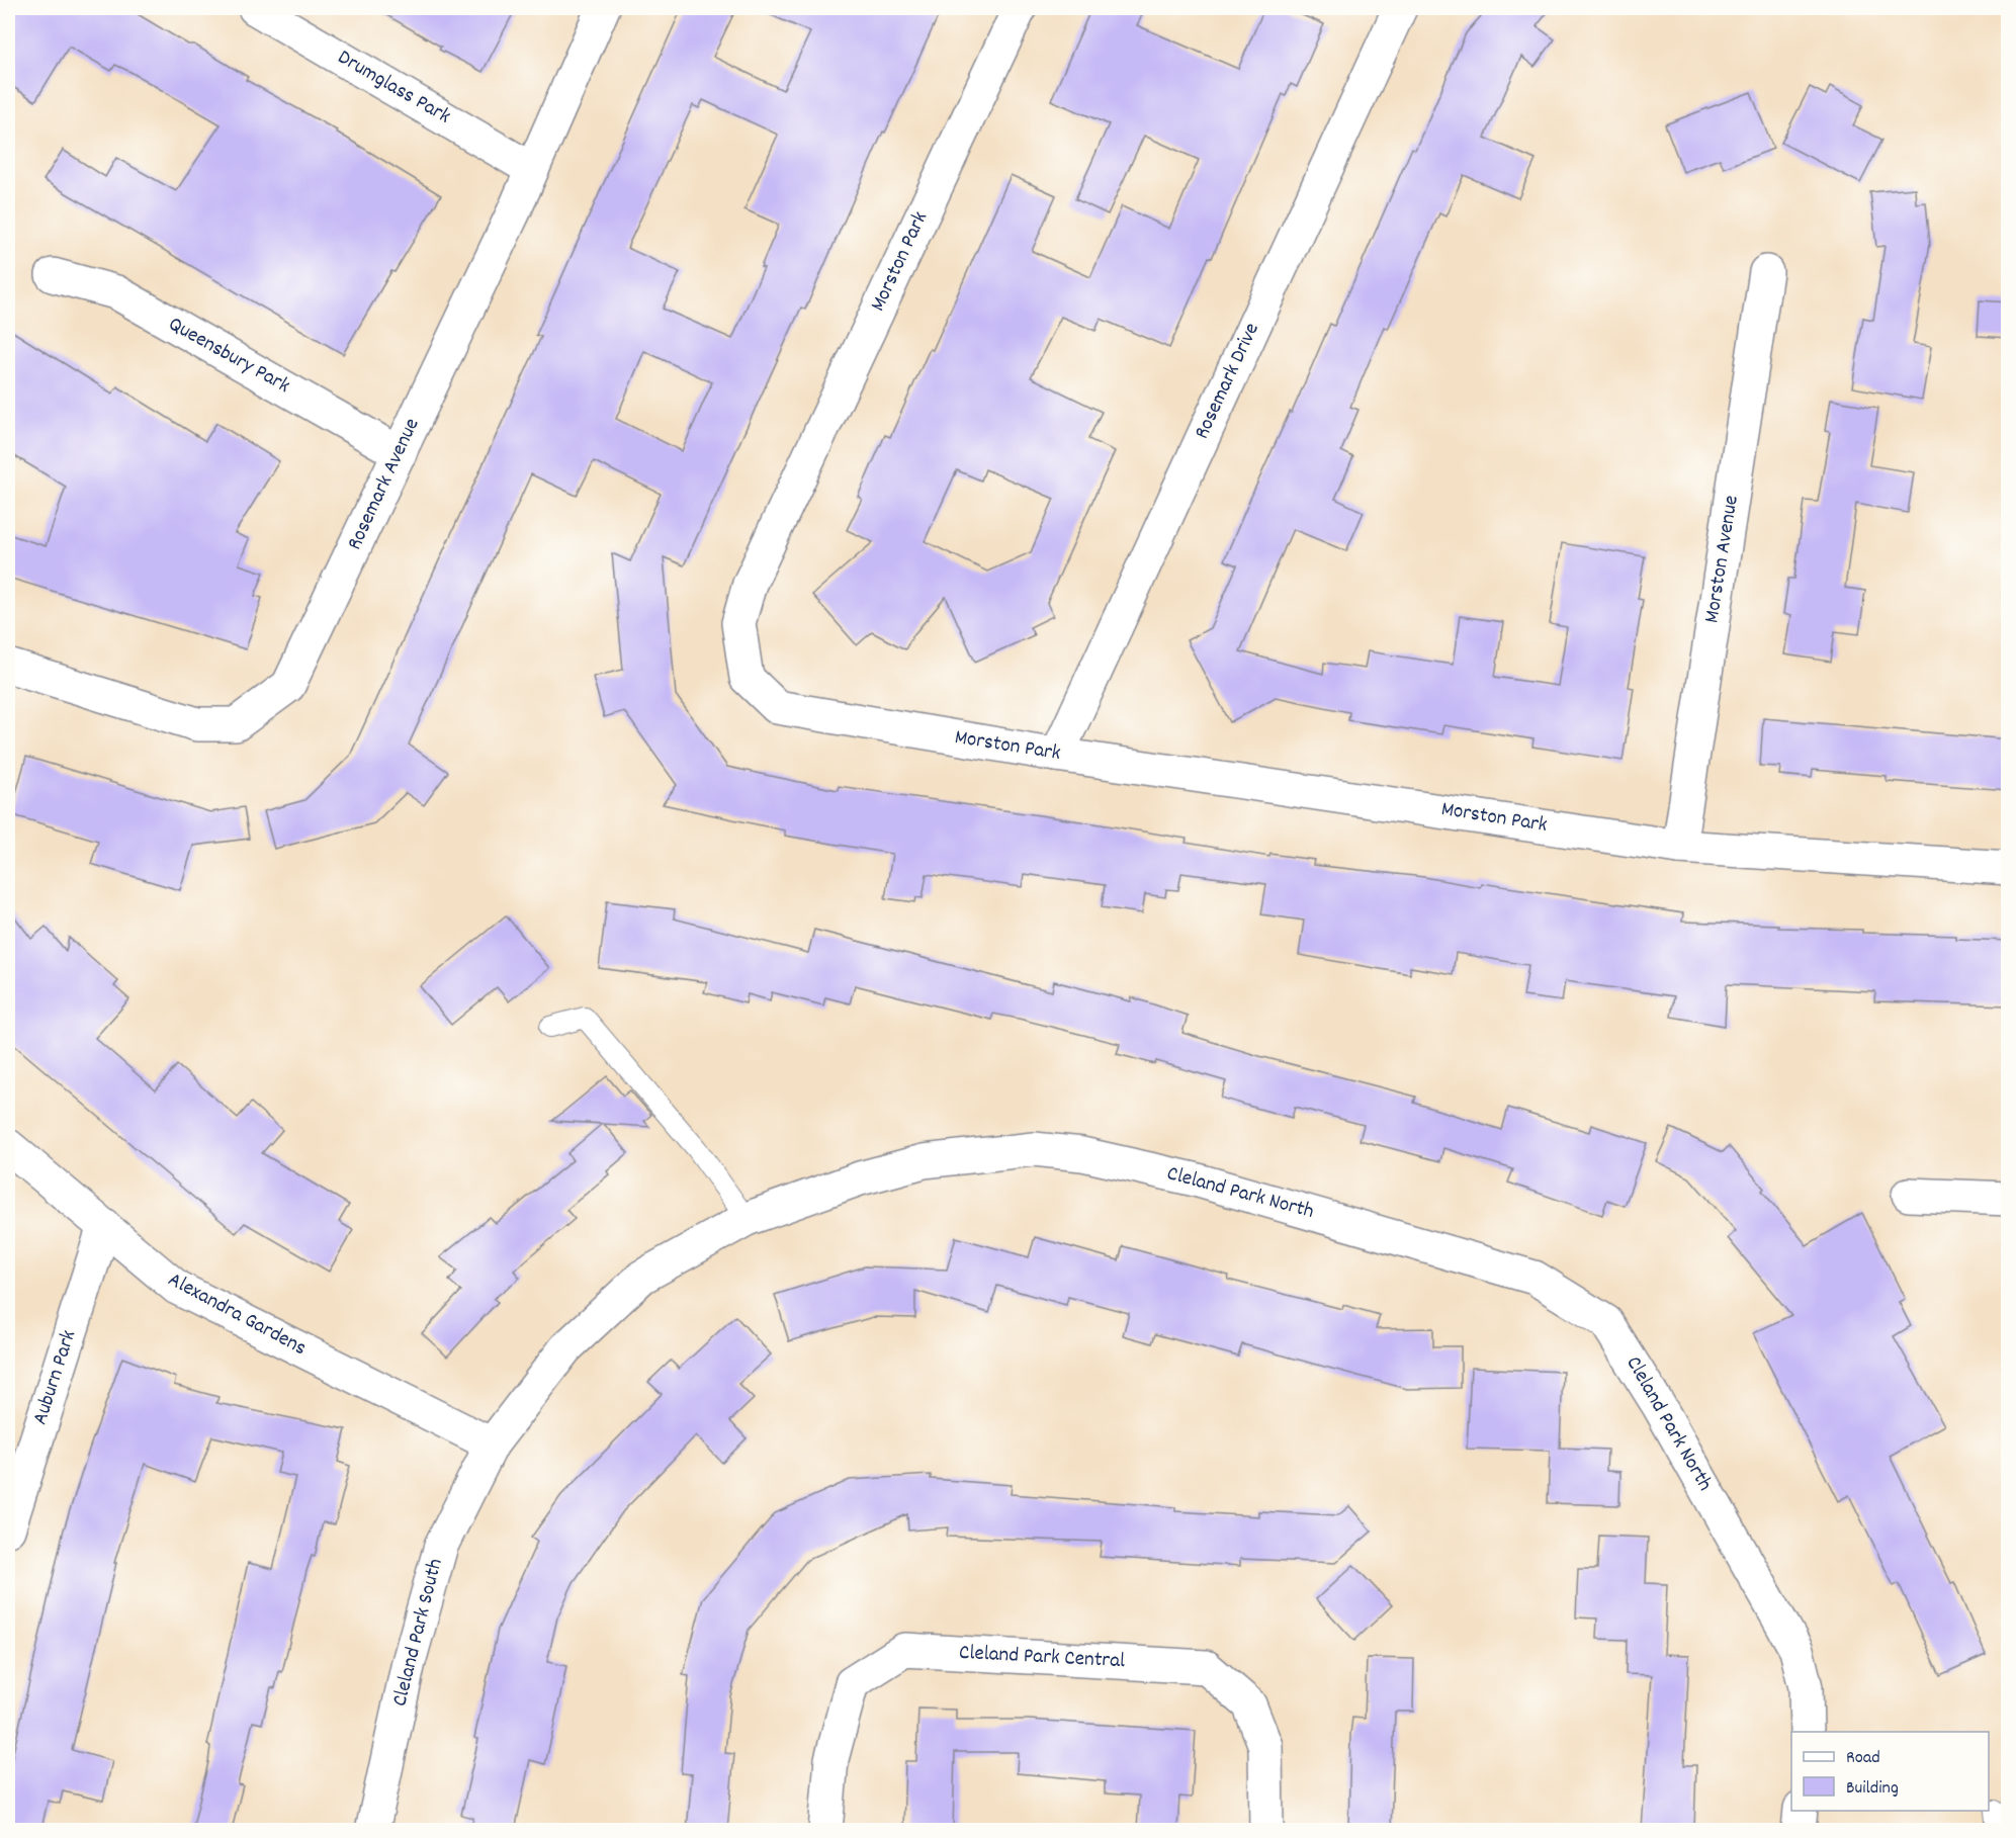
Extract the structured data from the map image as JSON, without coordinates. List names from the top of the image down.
{
  "streets": {
    "street": [
      "Drumglass Park",
      "Morston Park",
      "Queensbury Park",
      "Rosemark Drive",
      "Rosemark Avenue",
      "Morston Avenue",
      "Cleland Park North",
      "Alexandra Gardens",
      "Auburn Park",
      "Cleland Park South",
      "Cleland Park Central"
    ]
  },
  "crossings": [
    ["Drumglass Park", "Rosemark Avenue"],
    ["Morston Park", "Rosemark Drive"],
    ["Morston Park", "Morston Avenue"],
    ["Queensbury Park", "Rosemark Avenue"],
    ["Cleland Park North", "Alexandra Gardens"],
    ["Cleland Park North", "Cleland Park South"],
    ["Alexandra Gardens", "Auburn Park"],
    ["Alexandra Gardens", "Cleland Park South"]
  ],
  "legend": ["Road", "Building"]
}
